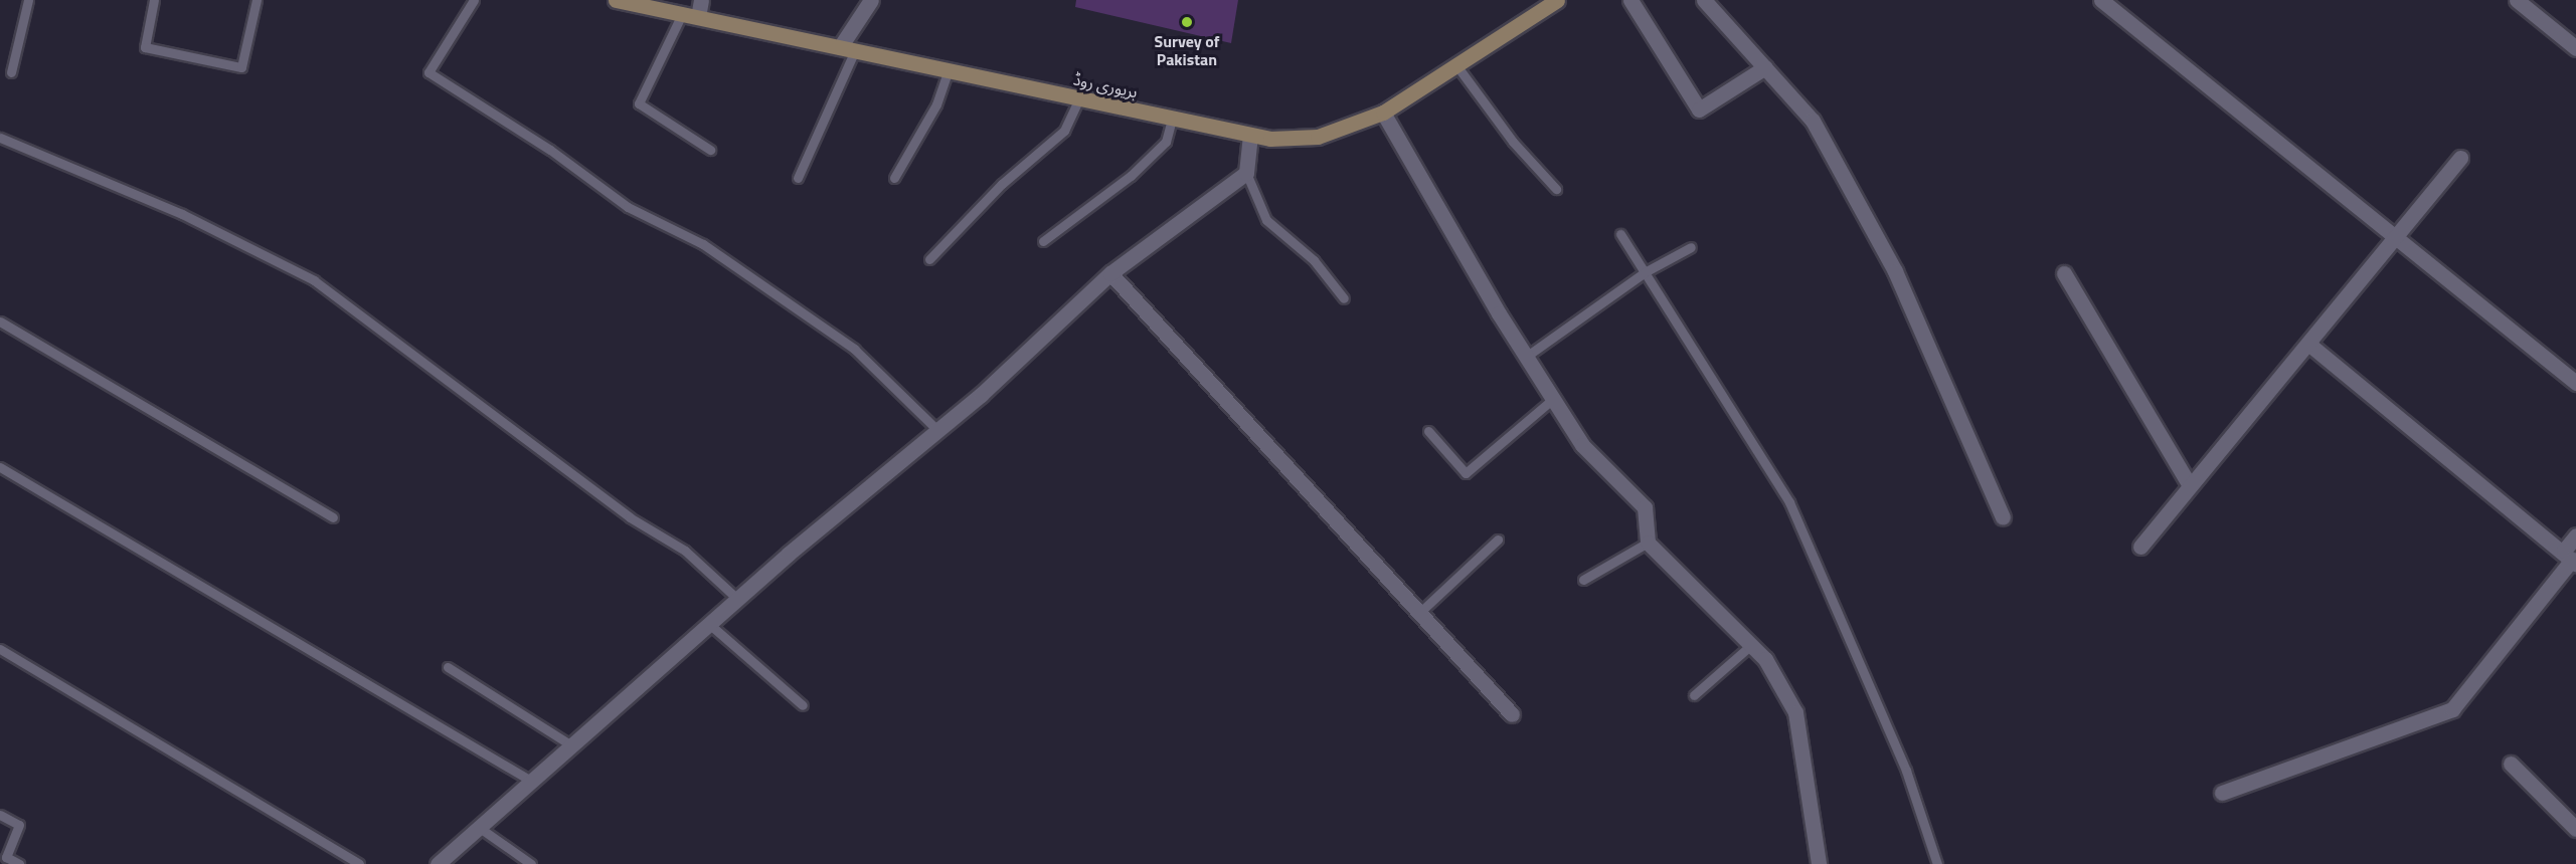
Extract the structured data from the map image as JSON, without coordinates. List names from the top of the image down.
{
  "streets": {
    "main road": ["بریوری روڈ"]
  },
  "places": ["Survey of Pakistan"]
}
